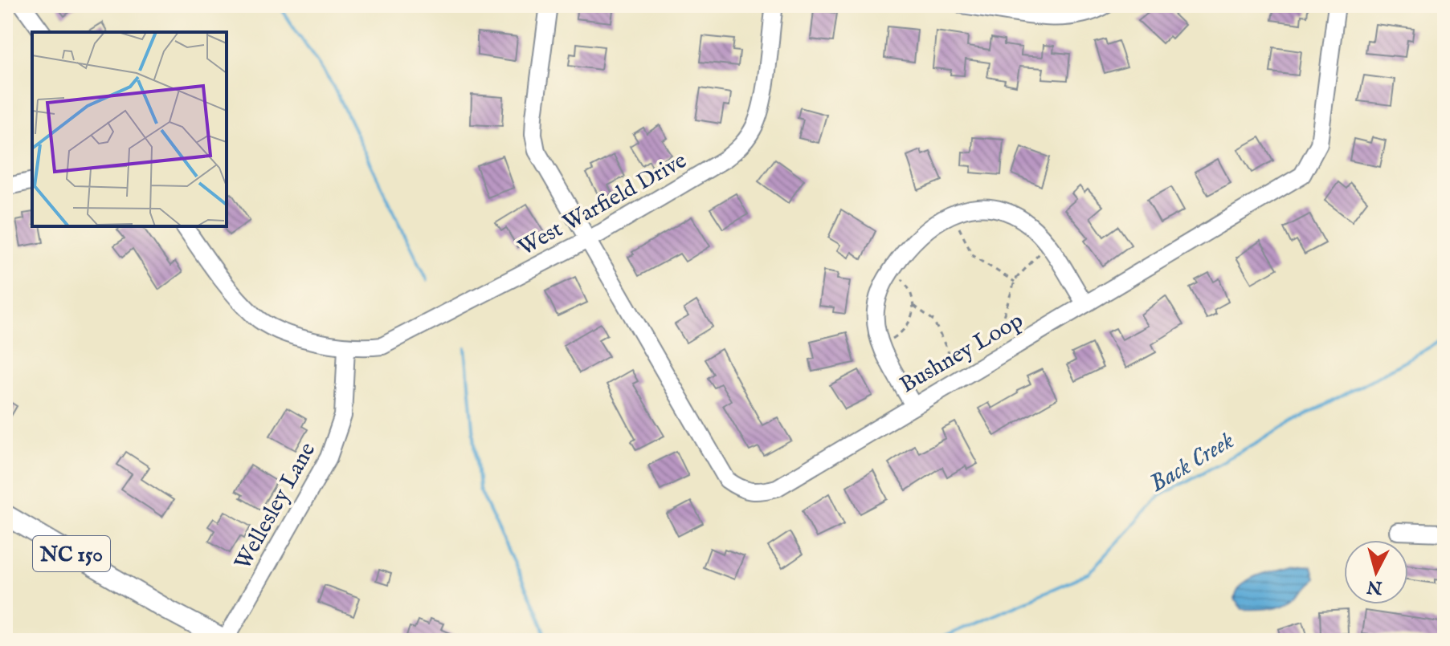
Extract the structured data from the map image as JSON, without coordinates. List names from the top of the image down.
{
  "streets": {
    "main road": ["NC 150"],
    "street": ["West Warfield Drive", "Bushney Loop", "Wellesley Lane"]
  },
  "crossings": [
    ["West Warfield Drive", "Bushney Loop"],
    ["West Warfield Drive", "Wellesley Lane"],
    ["Wellesley Lane", "NC 150"]
  ],
  "water": ["Back Creek"],
  "north": "bottom"
}
